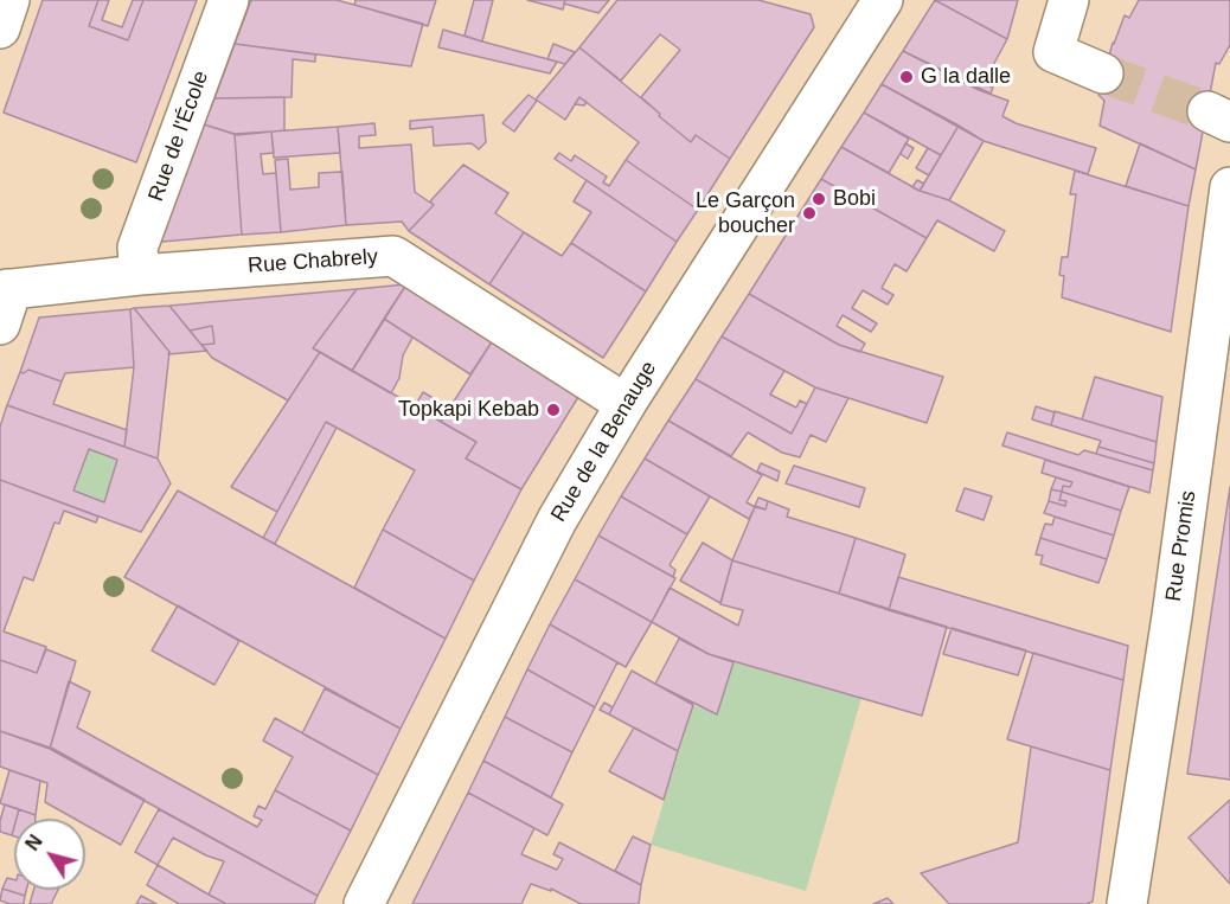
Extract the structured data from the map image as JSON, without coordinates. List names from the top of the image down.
{
  "streets": {
    "street": [
      "Rue de l'École",
      "Rue Chabrely",
      "Rue de la Benauge",
      "Rue Promis"
    ]
  },
  "crossings": [
    ["Rue de l'École", "Rue Chabrely"],
    ["Rue Chabrely", "Rue de la Benauge"]
  ],
  "places": [
    "G la dalle",
    "Bobi",
    "Le Garçon boucher",
    "Topkapi Kebab"
  ],
  "north": "top left"
}
